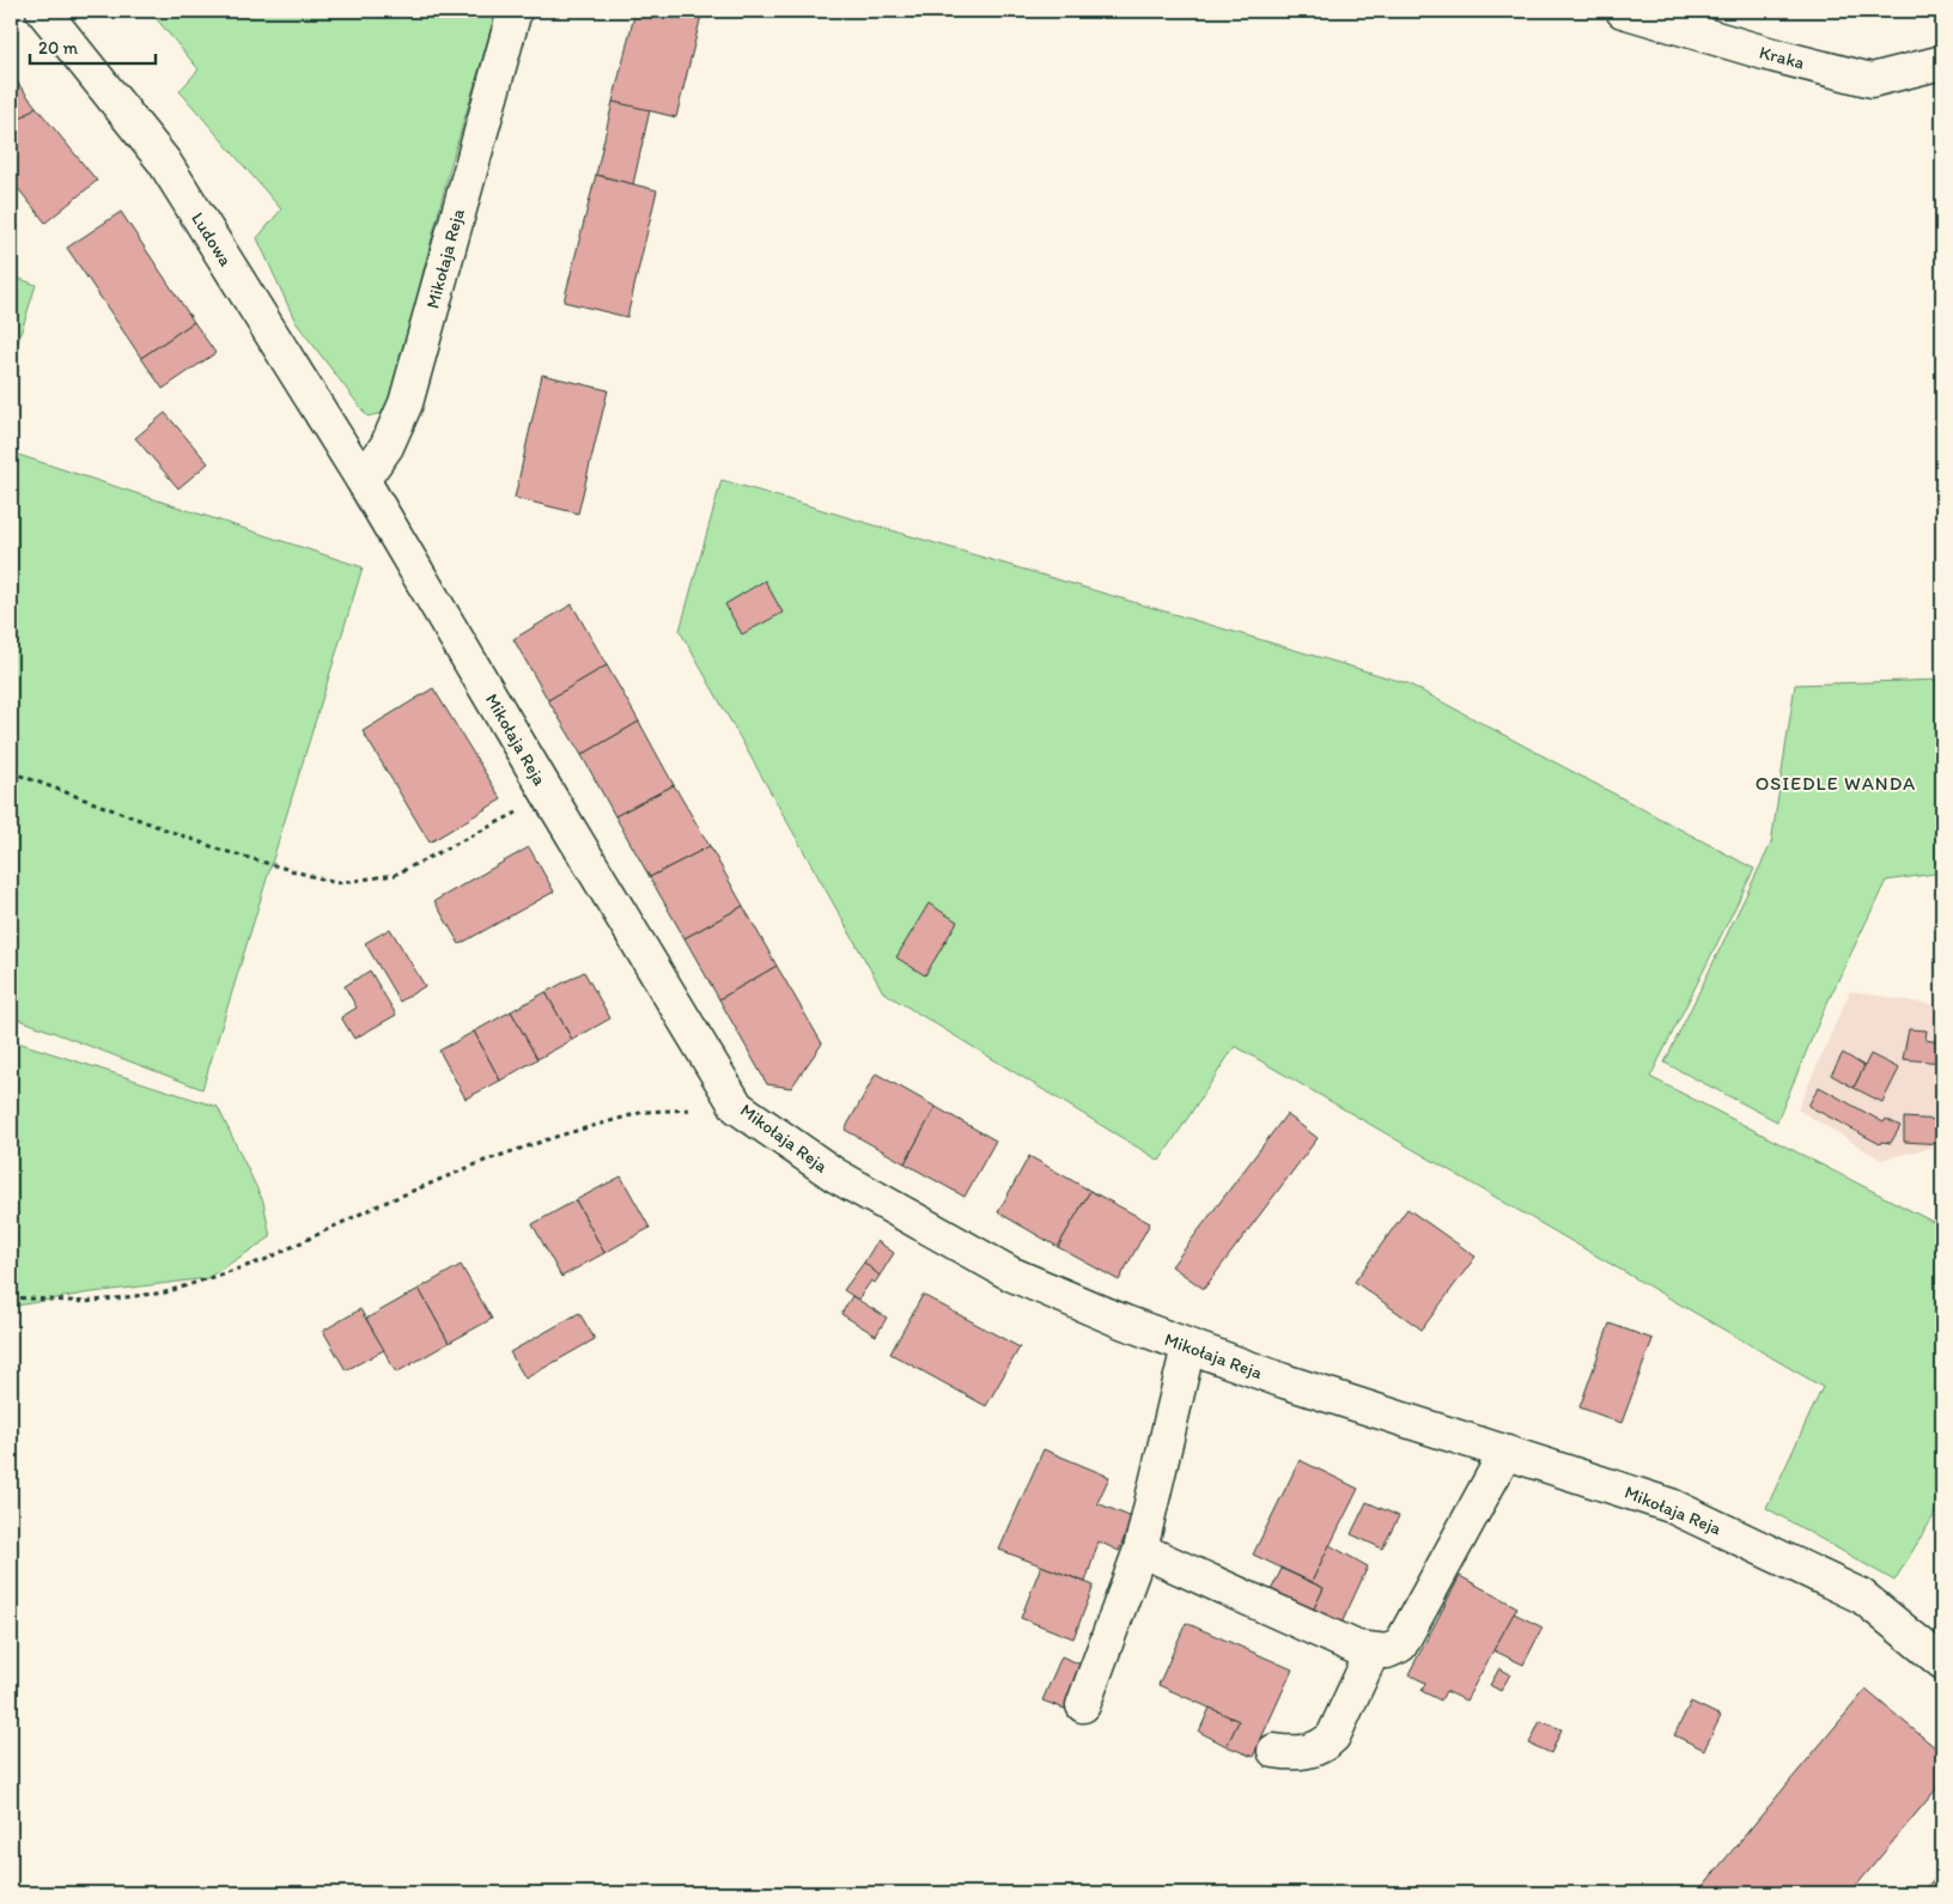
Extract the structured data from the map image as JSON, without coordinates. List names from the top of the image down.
{
  "streets": {
    "street": ["Kraka", "Ludowa", "Mikołaja Reja"]
  },
  "crossings": [
    ["Ludowa", "Mikołaja Reja"]
  ],
  "districts": ["OSIEDLE WANDA"],
  "scale_bar": "20 m"
}
